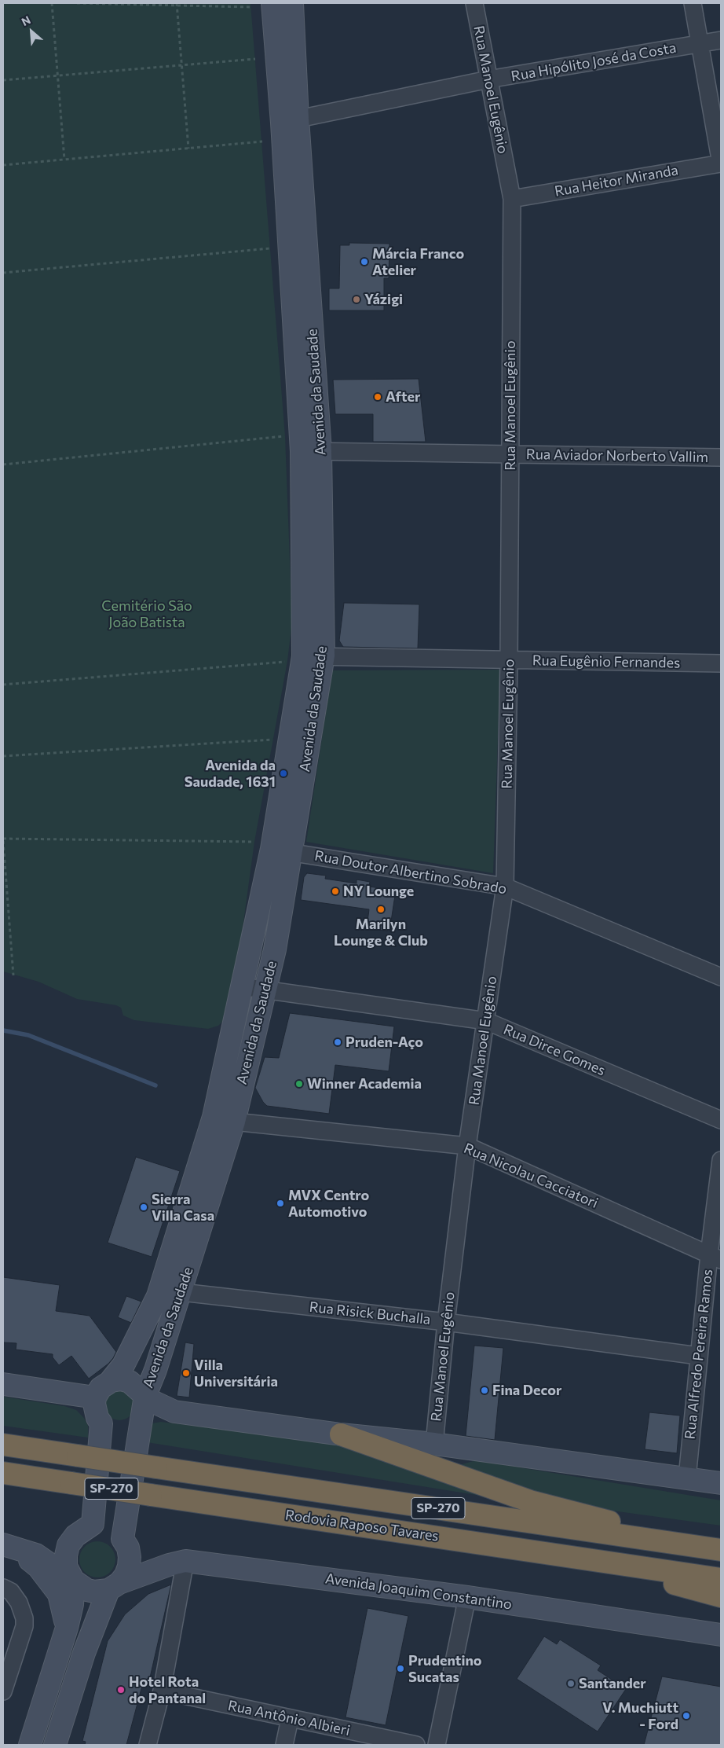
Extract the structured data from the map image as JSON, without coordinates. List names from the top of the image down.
{
  "streets": {
    "highway": ["SP-270", "Rodovia Raposo Tavares"],
    "street": [
      "Rua Hipólito José da Costa",
      "Rua Manoel Eugênio",
      "Rua Heitor Miranda",
      "Avenida da Saudade",
      "Rua Aviador Norberto Vallim",
      "Rua Eugênio Fernandes",
      "Rua Doutor Albertino Sobrado",
      "Rua Dirce Gomes",
      "Rua Nicolau Cacciatori",
      "Rua Risick Buchalla",
      "Rua Alfredo Pereira Ramos",
      "Avenida Joaquim Constantino",
      "Rua Antônio Albieri"
    ]
  },
  "crossings": [
    ["Rua Hipólito José da Costa", "Rua Manoel Eugênio"],
    ["Rua Hipólito José da Costa", "Avenida da Saudade"],
    ["Rua Manoel Eugênio", "Rua Heitor Miranda"],
    ["Rua Manoel Eugênio", "Rua Aviador Norberto Vallim"],
    ["Rua Manoel Eugênio", "Rua Eugênio Fernandes"],
    ["Rua Manoel Eugênio", "Rua Doutor Albertino Sobrado"],
    ["Rua Manoel Eugênio", "Rua Dirce Gomes"],
    ["Rua Manoel Eugênio", "Rua Nicolau Cacciatori"],
    ["Rua Manoel Eugênio", "Rua Risick Buchalla"],
    ["Avenida da Saudade", "Rua Aviador Norberto Vallim"],
    ["Avenida da Saudade", "Rua Eugênio Fernandes"],
    ["Avenida da Saudade", "Rua Doutor Albertino Sobrado"],
    ["Avenida da Saudade", "Rua Dirce Gomes"],
    ["Avenida da Saudade", "Rua Nicolau Cacciatori"],
    ["Avenida da Saudade", "Rua Risick Buchalla"],
    ["Avenida da Saudade", "Avenida Joaquim Constantino"],
    ["Rua Nicolau Cacciatori", "Rua Alfredo Pereira Ramos"],
    ["Rua Risick Buchalla", "Rua Alfredo Pereira Ramos"]
  ],
  "parks": ["Cemitério São João Batista"],
  "places": [
    "Márcia Franco Atelier",
    "Yázigi",
    "After",
    "Avenida da Saudade, 1631",
    "NY Lounge",
    "Marilyn Lounge & Club",
    "Pruden-Aço",
    "Winner Academia",
    "MVX Centro Automotivo",
    "Sierra Villa Casa",
    "Villa Universitária",
    "Fina Decor",
    "Prudentino Sucatas",
    "Santander",
    "Hotel Rota do Pantanal",
    "V. Muchiutt - Ford"
  ],
  "north": "top left"
}
